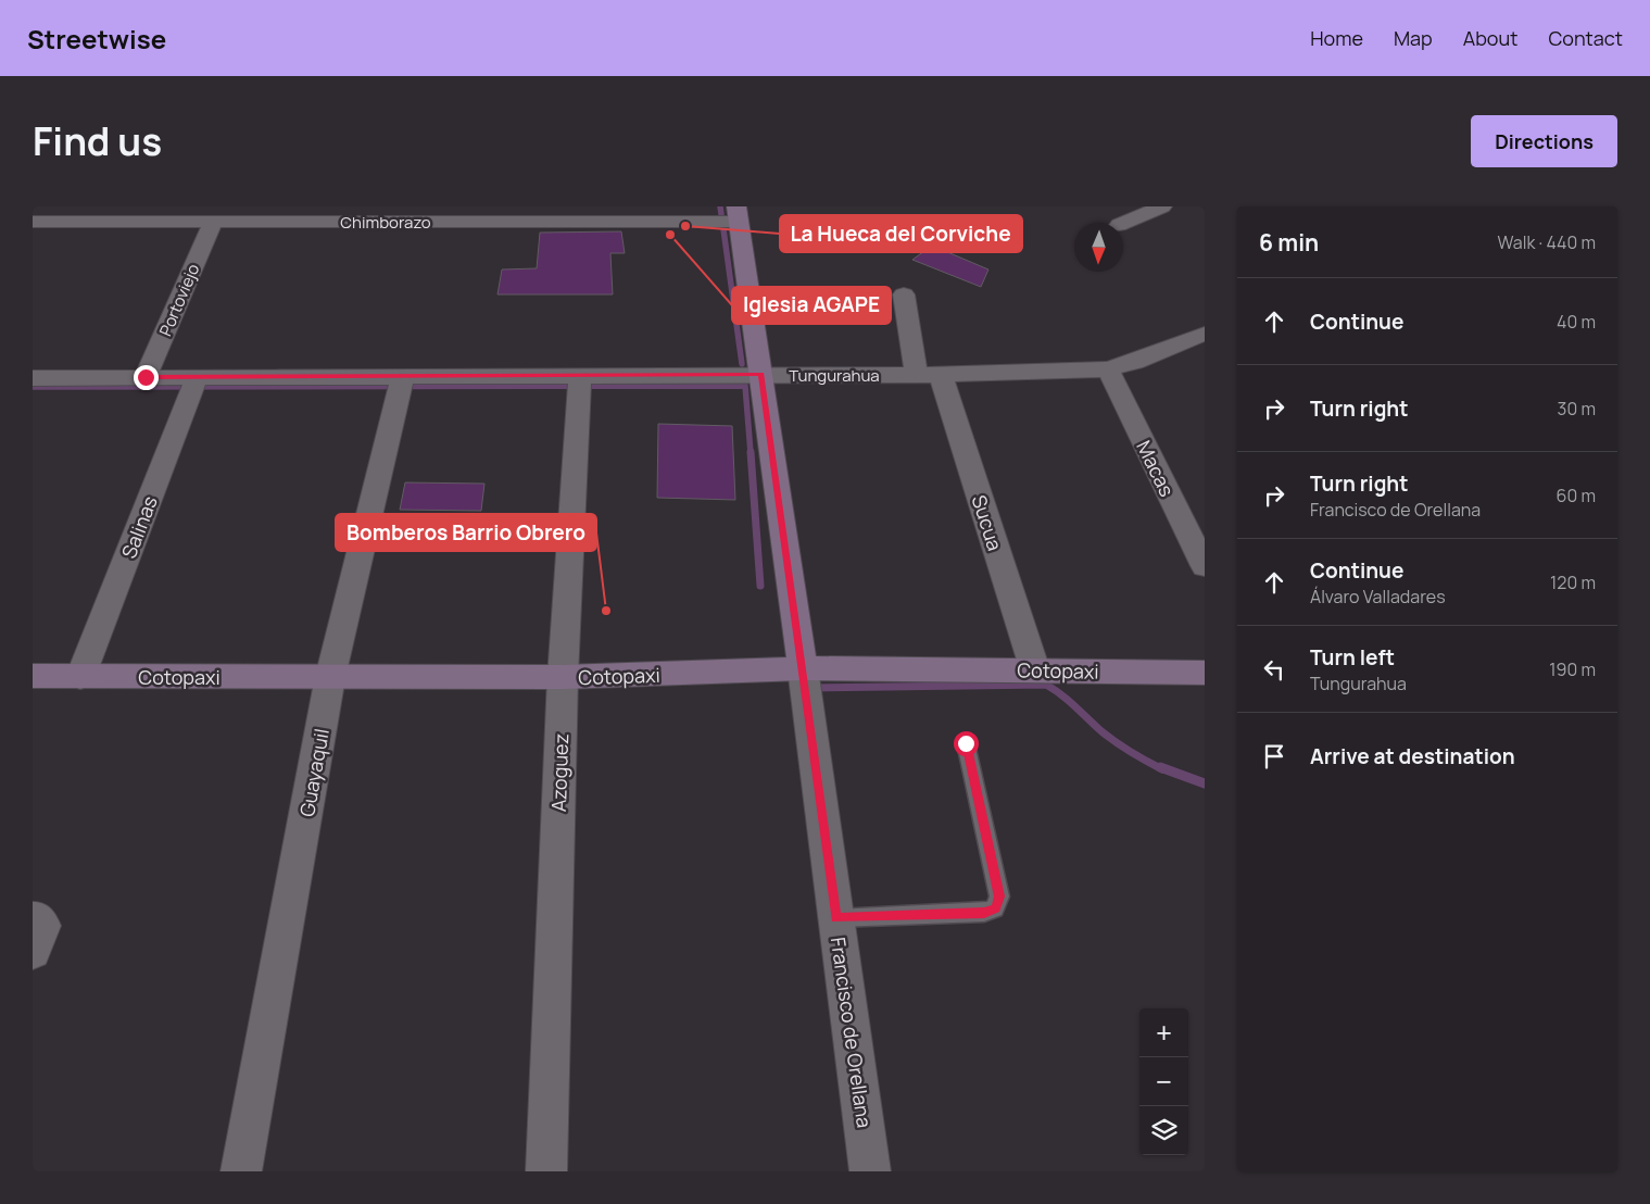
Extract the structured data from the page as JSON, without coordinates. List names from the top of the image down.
{
  "streets": {
    "street": [
      "Chimborazo",
      "Portoviejo",
      "Tungurahua",
      "Macas",
      "Sucua",
      "Salinas",
      "Cotopaxi",
      "Guayaquil",
      "Azoguez",
      "Francisco de Orellana"
    ]
  },
  "crossings": [
    ["Chimborazo", "Portoviejo"],
    ["Portoviejo", "Tungurahua"],
    ["Tungurahua", "Macas"],
    ["Tungurahua", "Sucua"],
    ["Tungurahua", "Salinas"],
    ["Tungurahua", "Guayaquil"],
    ["Tungurahua", "Azoguez"],
    ["Sucua", "Cotopaxi"],
    ["Salinas", "Cotopaxi"],
    ["Cotopaxi", "Guayaquil"],
    ["Cotopaxi", "Azoguez"],
    ["Cotopaxi", "Francisco de Orellana"]
  ],
  "places": ["La Hueca del Corviche", "Iglesia AGAPE", "Bomberos Barrio Obrero"],
  "north": "bottom",
  "page": {
    "header": "Streetwise",
    "nav": [
      "Home",
      "Map",
      "About",
      "Contact"
    ],
    "title": "Find us",
    "buttons": "Directions",
    "heading": ["6 min", "Walk · 440 m"],
    "list": [
      ["Continue", "40 m"],
      ["Turn right", "30 m"],
      ["Turn right", "Francisco de Orellana", "60 m"],
      ["Continue", "Álvaro Valladares", "120 m"],
      ["Turn left", "Tungurahua", "190 m"],
      "Arrive at destination"
    ],
    "map_buttons": ["+", "−"]
  }
}
